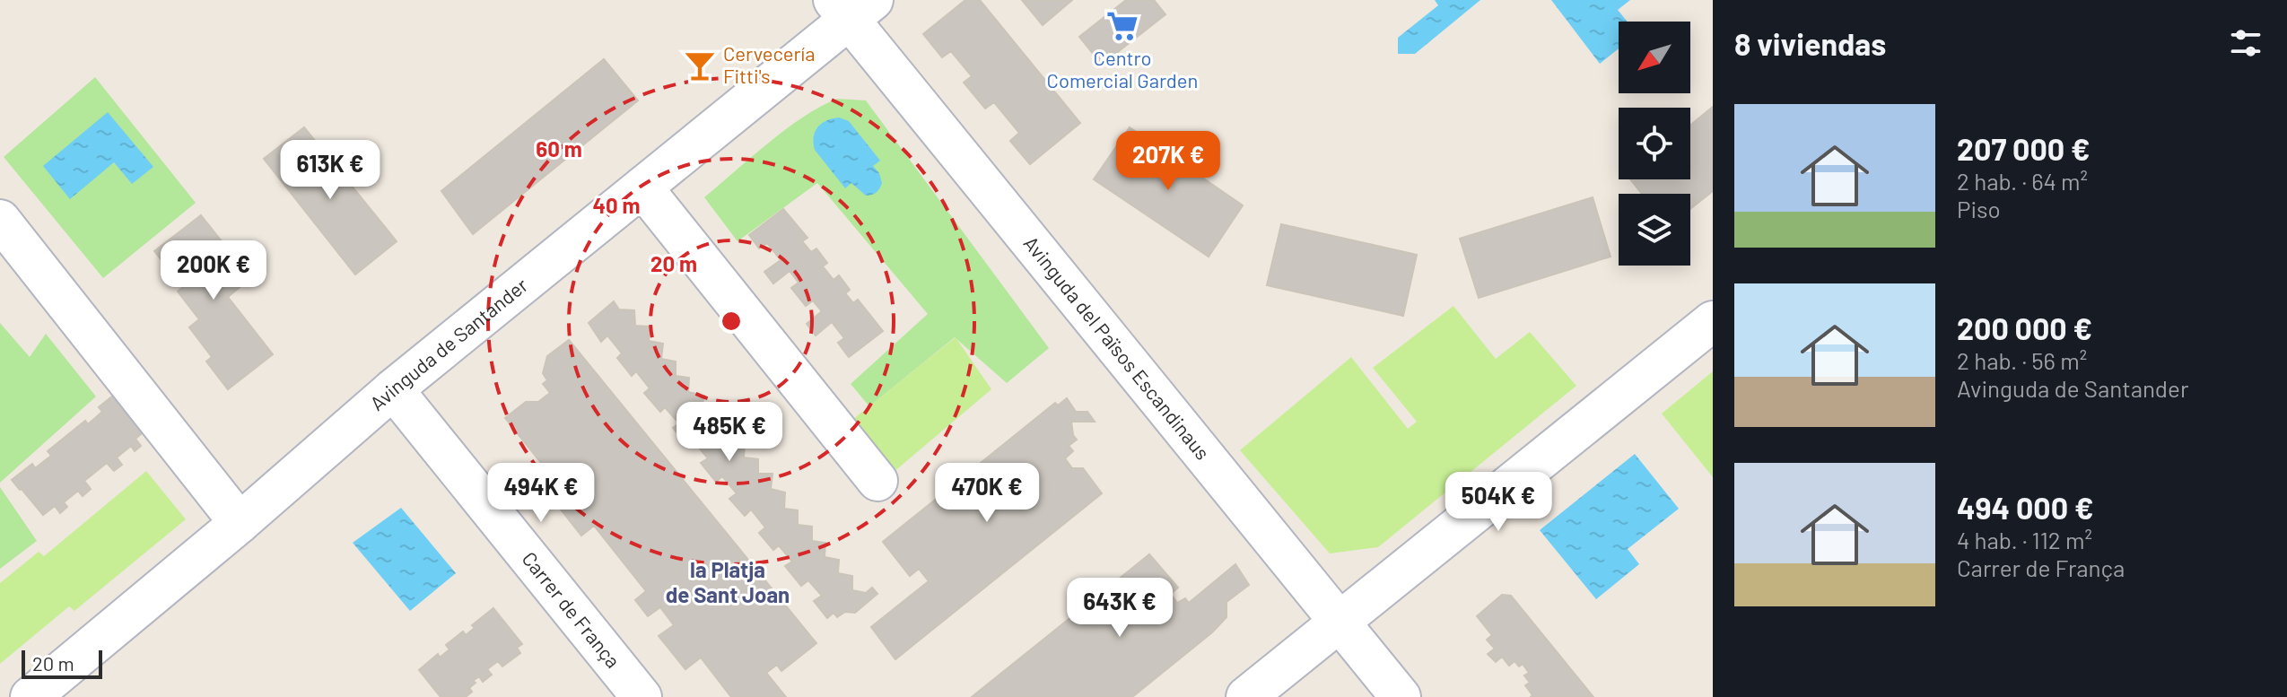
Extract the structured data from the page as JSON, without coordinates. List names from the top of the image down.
{
  "streets": {
    "street": ["Avinguda de Santander", "Avinguda del Països Escandinaus", "Carrer de França"]
  },
  "crossings": [
    ["Avinguda de Santander", "Avinguda del Països Escandinaus"],
    ["Avinguda de Santander", "Carrer de França"]
  ],
  "districts": ["la Platja de Sant Joan"],
  "places": {
    "supermarket": ["Centro Comercial Garden"],
    "bar": ["Cervecería Fitti's"]
  },
  "scale_bar": "20 m",
  "north": "bottom left",
  "page": {
    "heading": "8 viviendas",
    "list": [
      {
        "name": "207 000 €",
        "note": "2 hab. · 64 m² · Piso"
      },
      {
        "name": "200 000 €",
        "note": "2 hab. · 56 m² · Avinguda de Santander"
      },
      {
        "name": "494 000 €",
        "note": "4 hab. · 112 m² · Carrer de França"
      }
    ],
    "price": [
      "207K €",
      "613K €",
      "200K €",
      "485K €",
      "494K €",
      "470K €",
      "504K €",
      "643K €"
    ],
    "scale": "20 m"
  },
  "rings": ["60 m", "40 m", "20 m"]
}
